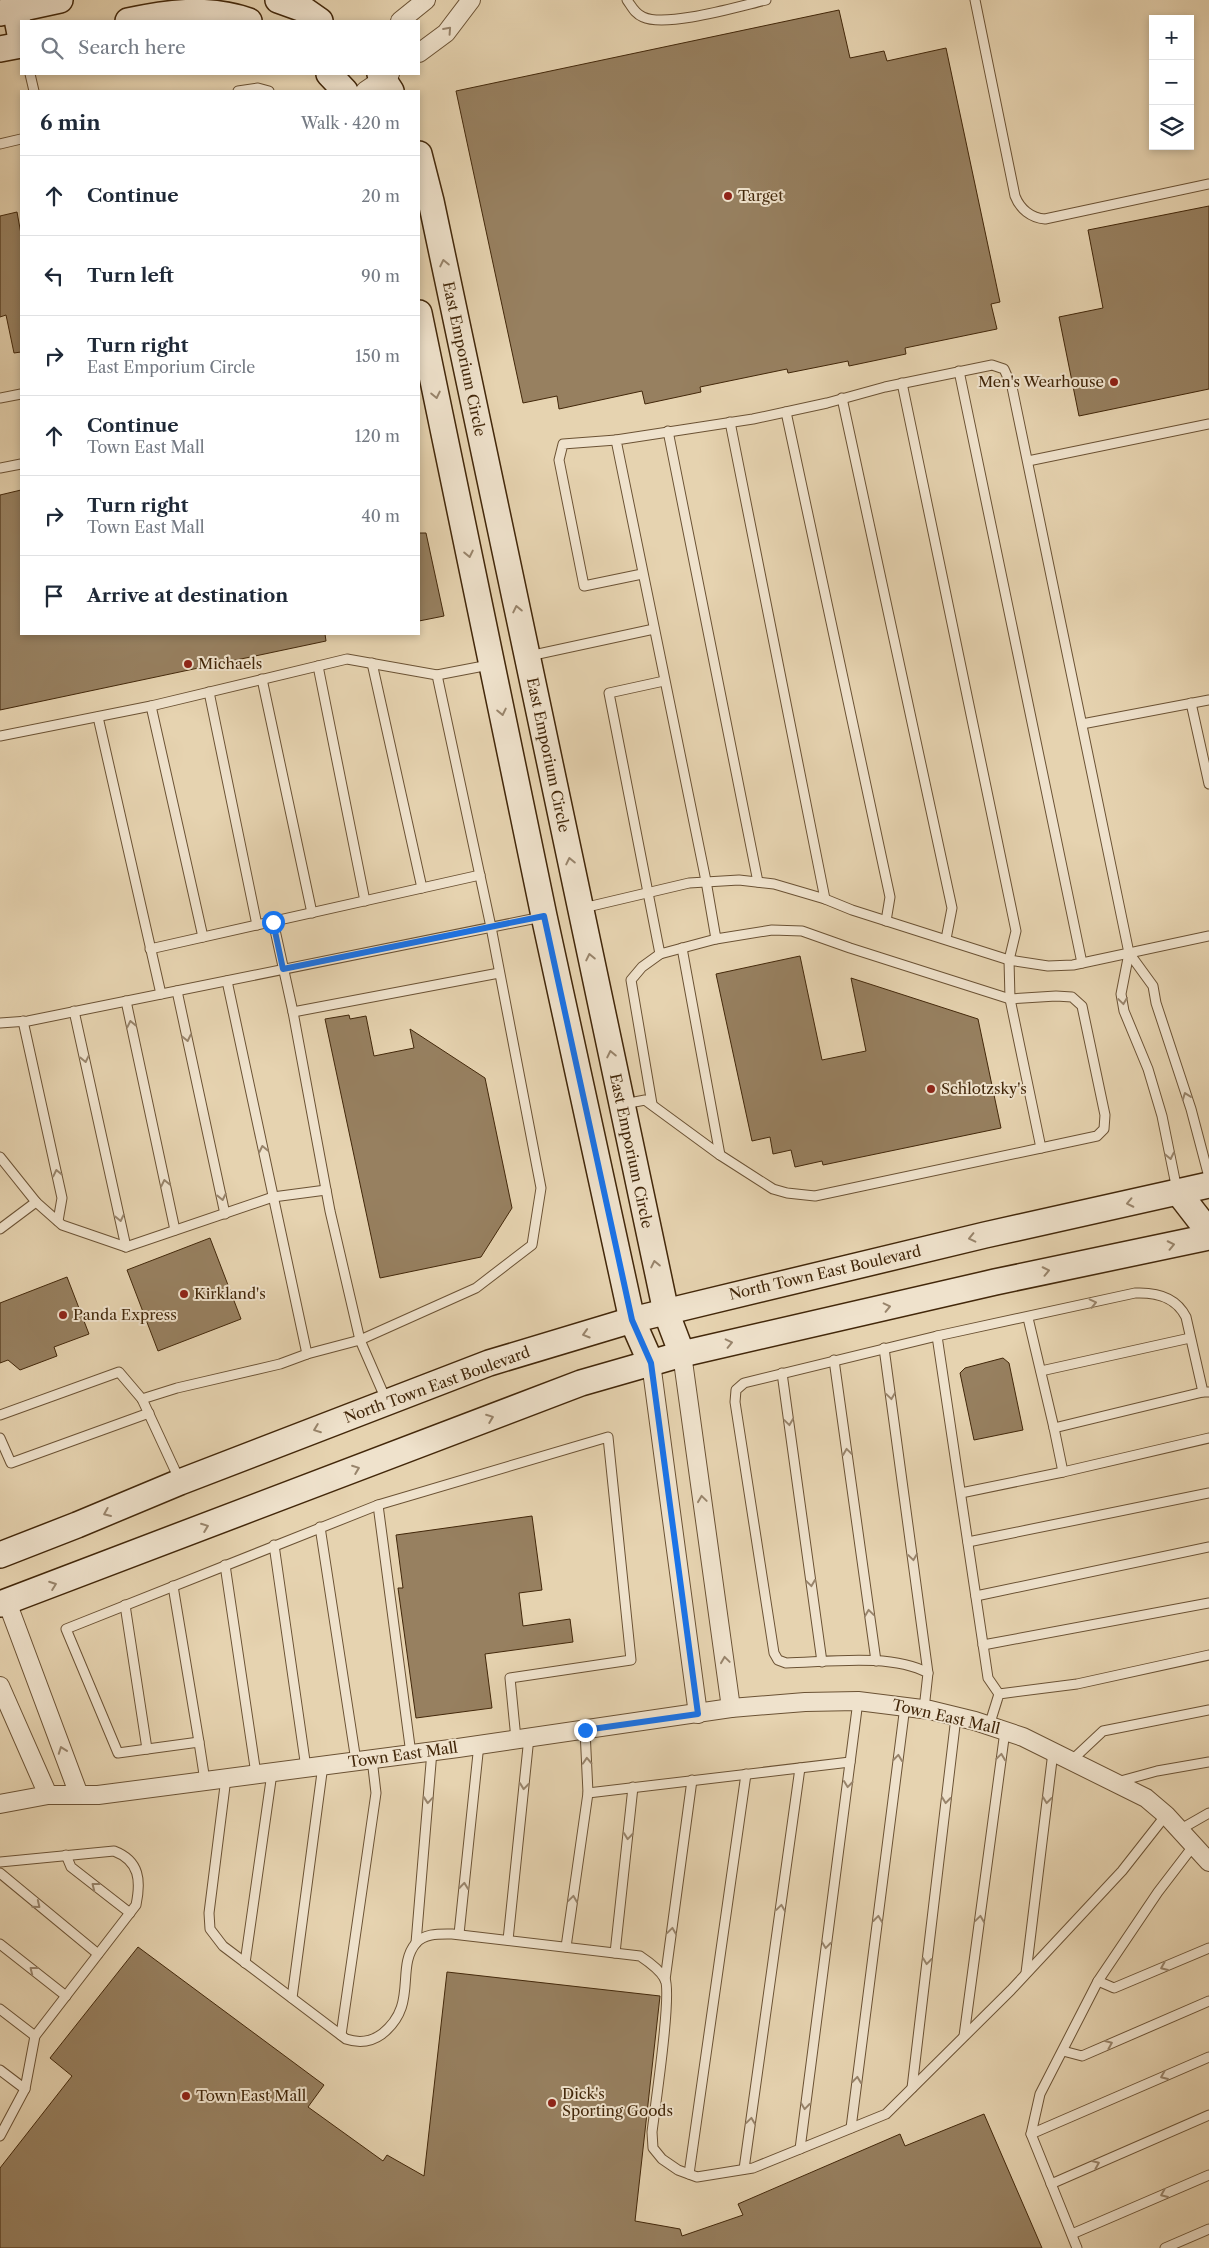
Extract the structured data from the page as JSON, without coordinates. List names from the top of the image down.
{
  "streets": {
    "street": ["East Emporium Circle", "North Town East Boulevard", "Town East Mall"]
  },
  "crossings": [
    ["East Emporium Circle", "North Town East Boulevard"]
  ],
  "places": [
    "Target",
    "Men's Wearhouse",
    "Michaels",
    "Schlotzsky's",
    "Kirkland's",
    "Panda Express",
    "Town East Mall",
    "Dick's Sporting Goods"
  ],
  "page": {
    "map_buttons": ["+", "−"],
    "search": "Search here",
    "heading": ["6 min", "Walk · 420 m"],
    "list": [
      ["Continue", "20 m"],
      ["Turn left", "90 m"],
      ["Turn right", "East Emporium Circle", "150 m"],
      ["Continue", "Town East Mall", "120 m"],
      ["Turn right", "Town East Mall", "40 m"],
      "Arrive at destination"
    ]
  }
}
